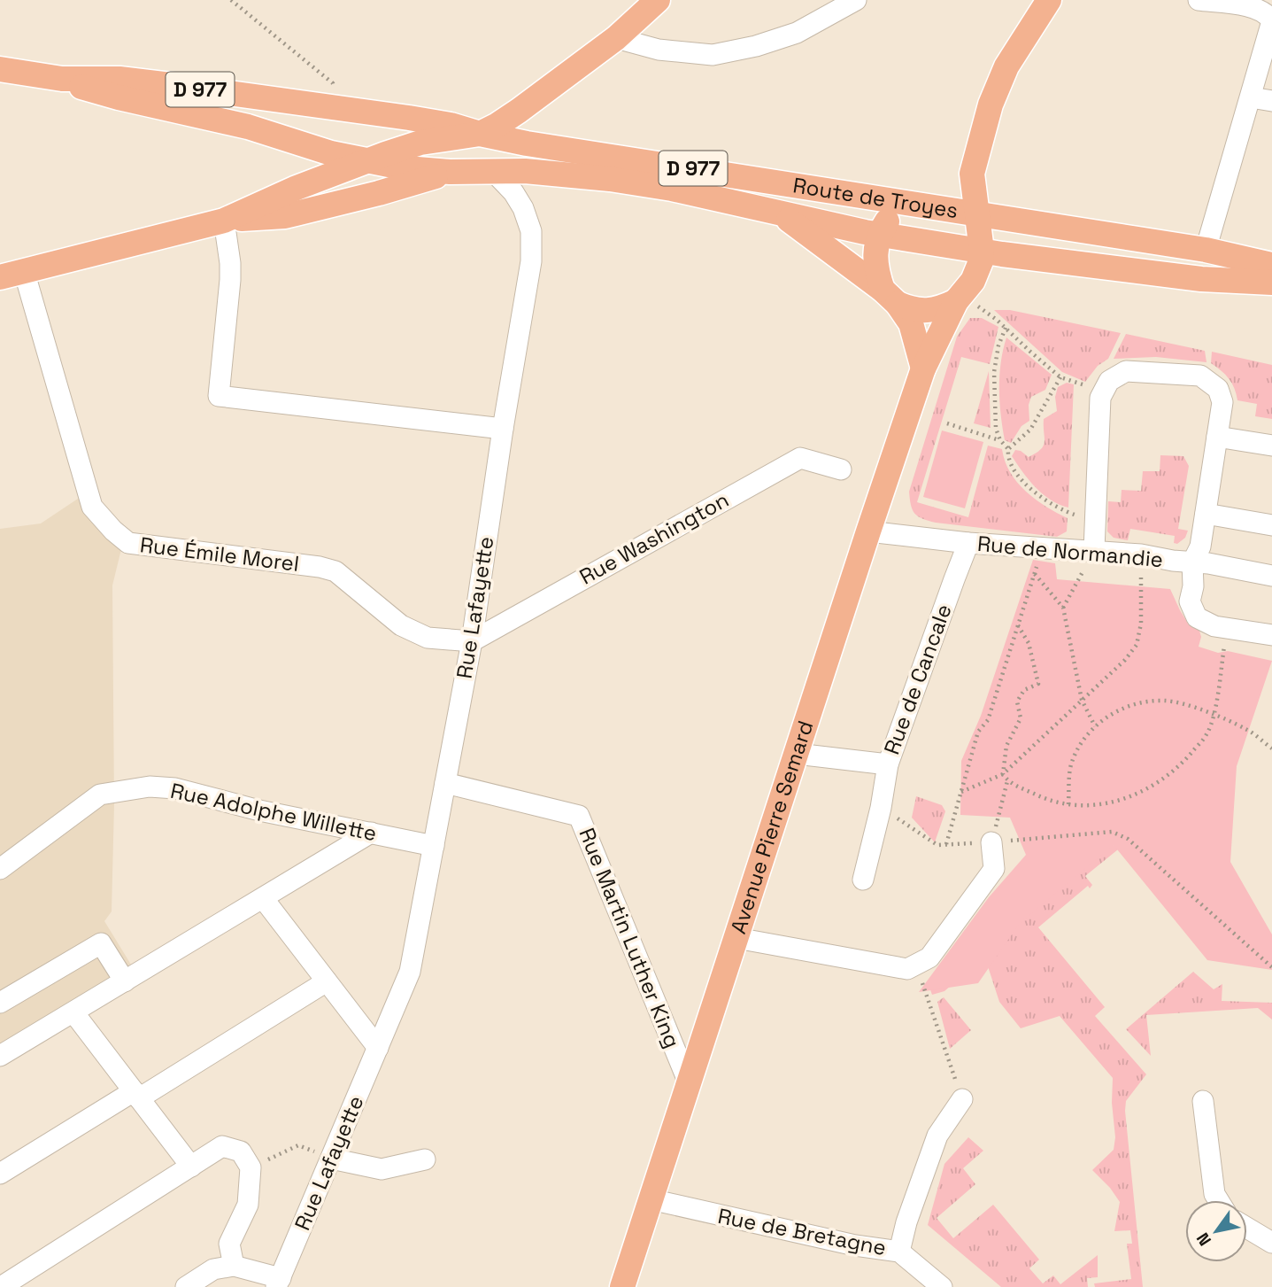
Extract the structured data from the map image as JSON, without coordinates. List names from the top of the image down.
{
  "streets": {
    "main road": ["D 977", "Route de Troyes", "Avenue Pierre Semard"],
    "street": [
      "Rue Washington",
      "Rue de Normandie",
      "Rue Émile Morel",
      "Rue Lafayette",
      "Rue de Cancale",
      "Rue Adolphe Willette",
      "Rue Martin Luther King",
      "Rue de Bretagne"
    ]
  },
  "crossings": [
    ["D 977", "Route de Troyes"],
    ["D 977", "Rue Lafayette"],
    ["D 977", "Avenue Pierre Semard"],
    ["Route de Troyes", "Avenue Pierre Semard"],
    ["Rue Washington", "Rue Émile Morel"],
    ["Rue Washington", "Rue Lafayette"],
    ["Rue de Normandie", "Rue de Cancale"],
    ["Rue de Normandie", "Avenue Pierre Semard"],
    ["Rue Émile Morel", "Rue Lafayette"],
    ["Rue Lafayette", "Rue Adolphe Willette"],
    ["Rue Lafayette", "Rue Martin Luther King"],
    ["Rue de Cancale", "Avenue Pierre Semard"],
    ["Avenue Pierre Semard", "Rue Martin Luther King"],
    ["Avenue Pierre Semard", "Rue de Bretagne"]
  ],
  "north": "bottom left"
}
